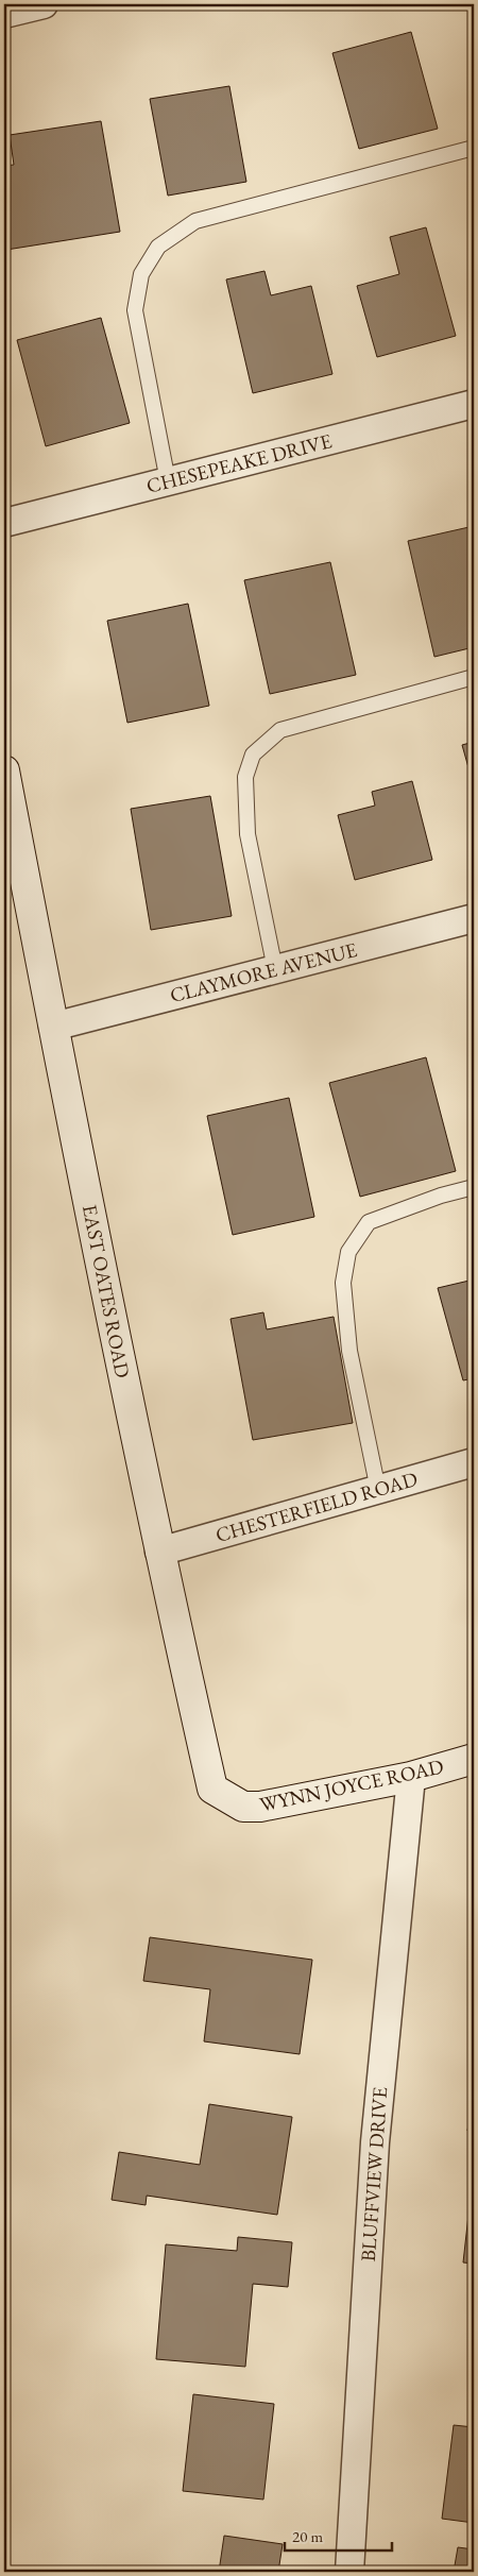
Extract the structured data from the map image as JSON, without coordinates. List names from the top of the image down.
{
  "streets": {
    "street": [
      "CHESEPEAKE DRIVE",
      "CLAYMORE AVENUE",
      "EAST OATES ROAD",
      "CHESTERFIELD ROAD",
      "WYNN JOYCE ROAD",
      "BLUFFVIEW DRIVE"
    ]
  },
  "crossings": [
    ["CLAYMORE AVENUE", "EAST OATES ROAD"],
    ["EAST OATES ROAD", "CHESTERFIELD ROAD"],
    ["EAST OATES ROAD", "WYNN JOYCE ROAD"],
    ["WYNN JOYCE ROAD", "BLUFFVIEW DRIVE"]
  ],
  "scale_bar": "20 m"
}
